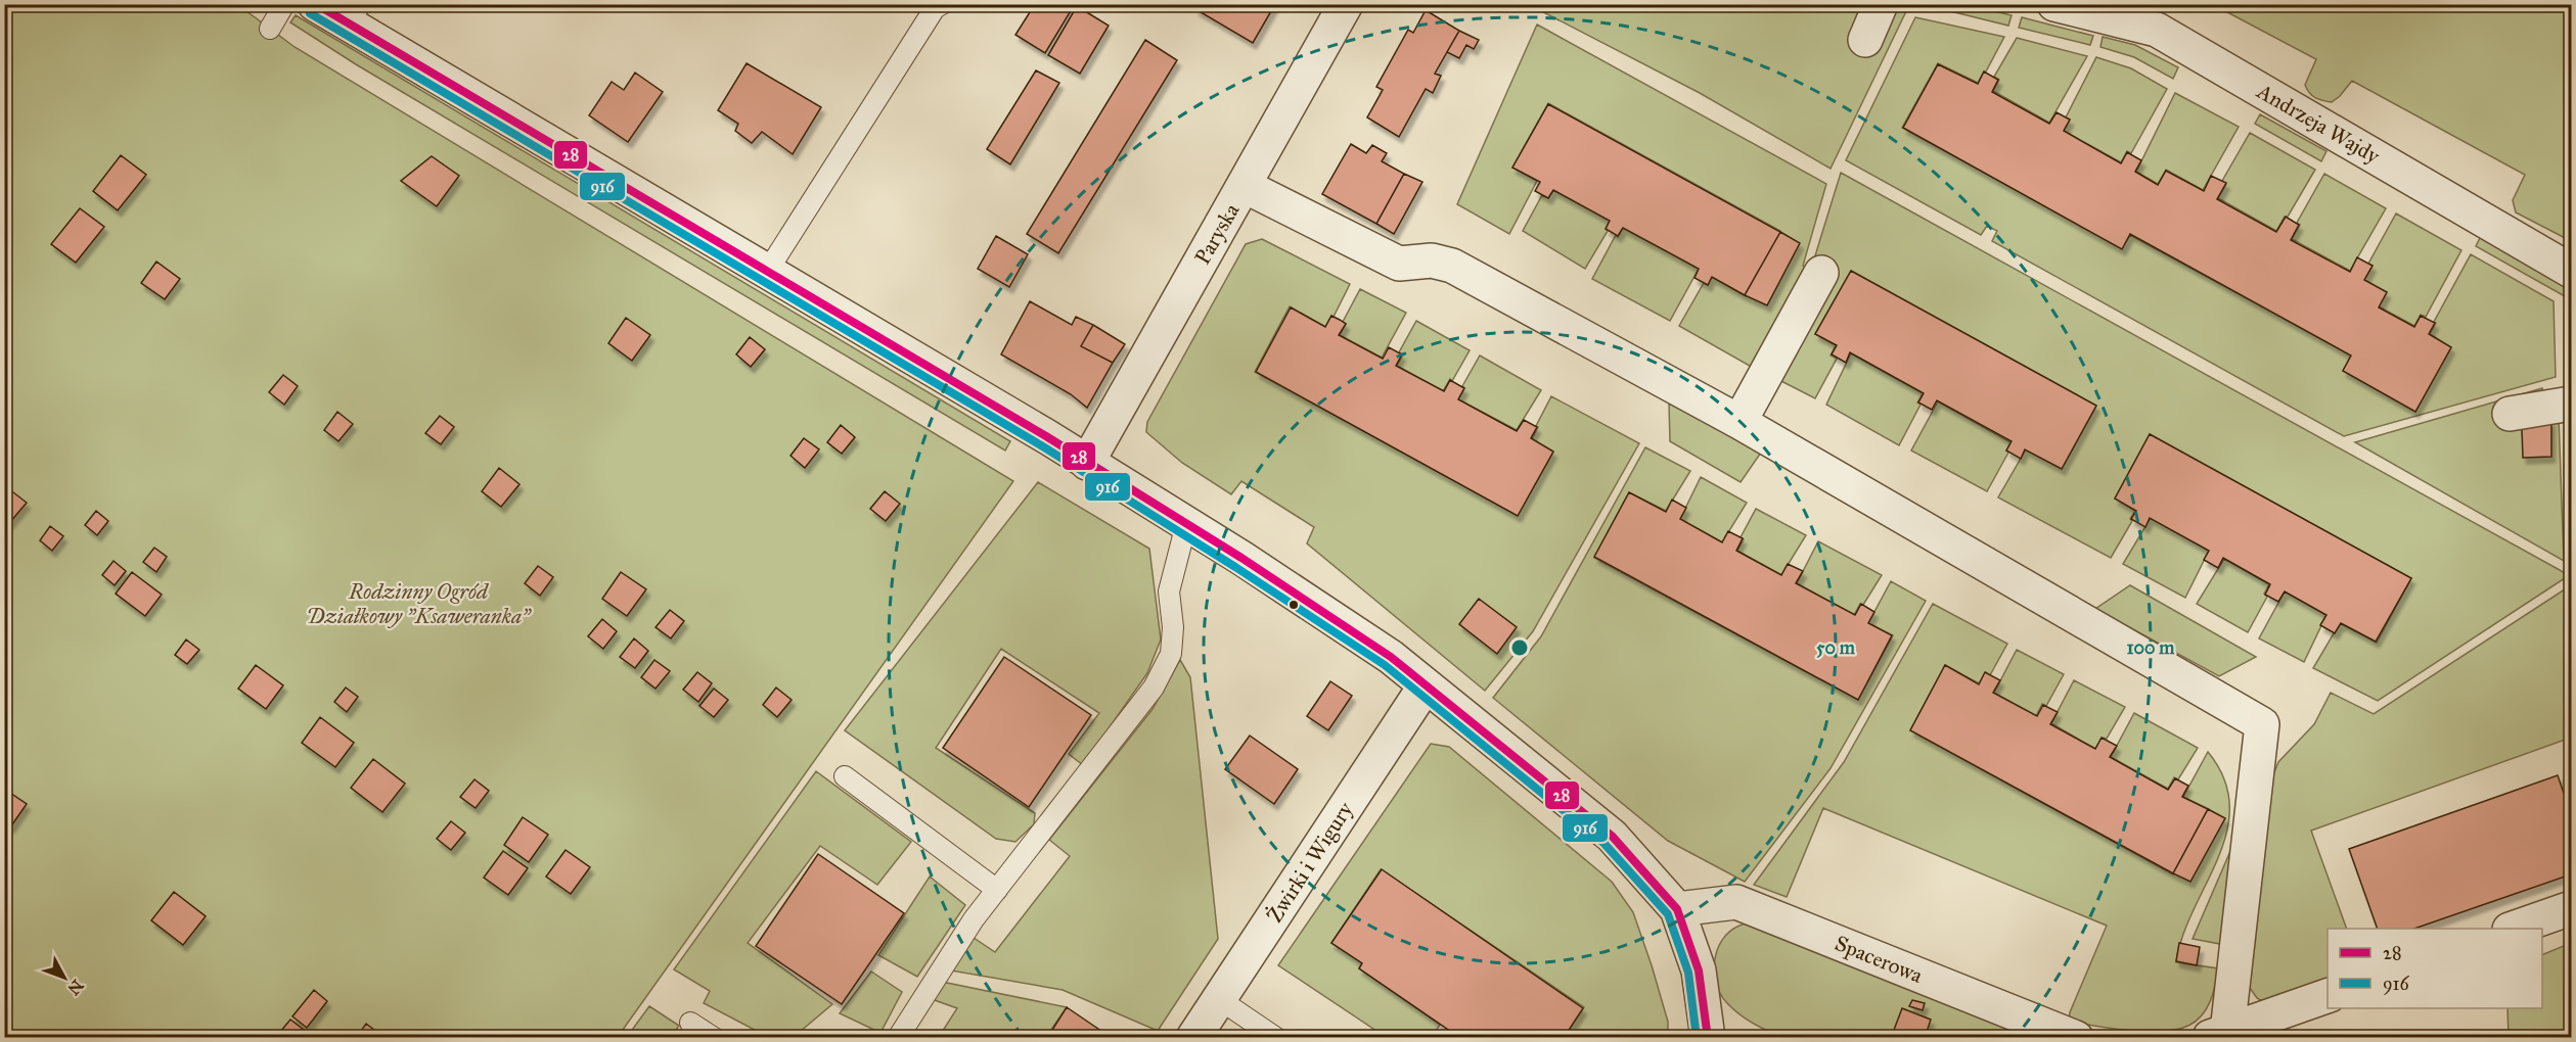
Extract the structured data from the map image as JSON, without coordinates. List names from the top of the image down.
{
  "streets": {
    "street": [
      "Andrzeja Wajdy",
      "Paryska",
      "Żwirki i Wigury",
      "Spacerowa"
    ]
  },
  "parks": ["Rodzinny Ogród Działkowy \"Ksaweranka\""],
  "lines": ["transit line 28", "transit line 916"],
  "legend": ["28", "916"],
  "north": "bottom right",
  "rings": ["50 m", "100 m"]
}
